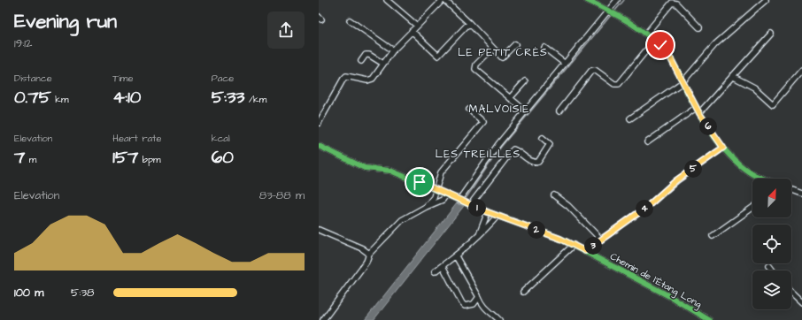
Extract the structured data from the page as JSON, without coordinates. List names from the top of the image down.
{
  "streets": {
    "street": ["Chemin de l'Étang Long"]
  },
  "districts": ["LE PETIT CRÈS", "MALVOISIE", "LES TREILLES"],
  "north": "top right",
  "page": {
    "heading": ["Evening run", "19:12"],
    "stats": [
      ["Distance", "0.75 km"],
      ["Time", "4:10"],
      ["Pace", "5:33 /km"],
      ["Elevation", "7 m"],
      ["Heart rate", "157 bpm"],
      ["kcal", "60"]
    ],
    "pins": [
      "6",
      "5",
      "1",
      "4",
      "2",
      "3"
    ],
    "chart": ["Elevation", "83–88 m"],
    "list": [
      {
        "name": "100 m",
        "note": "5:38"
      }
    ]
  }
}
